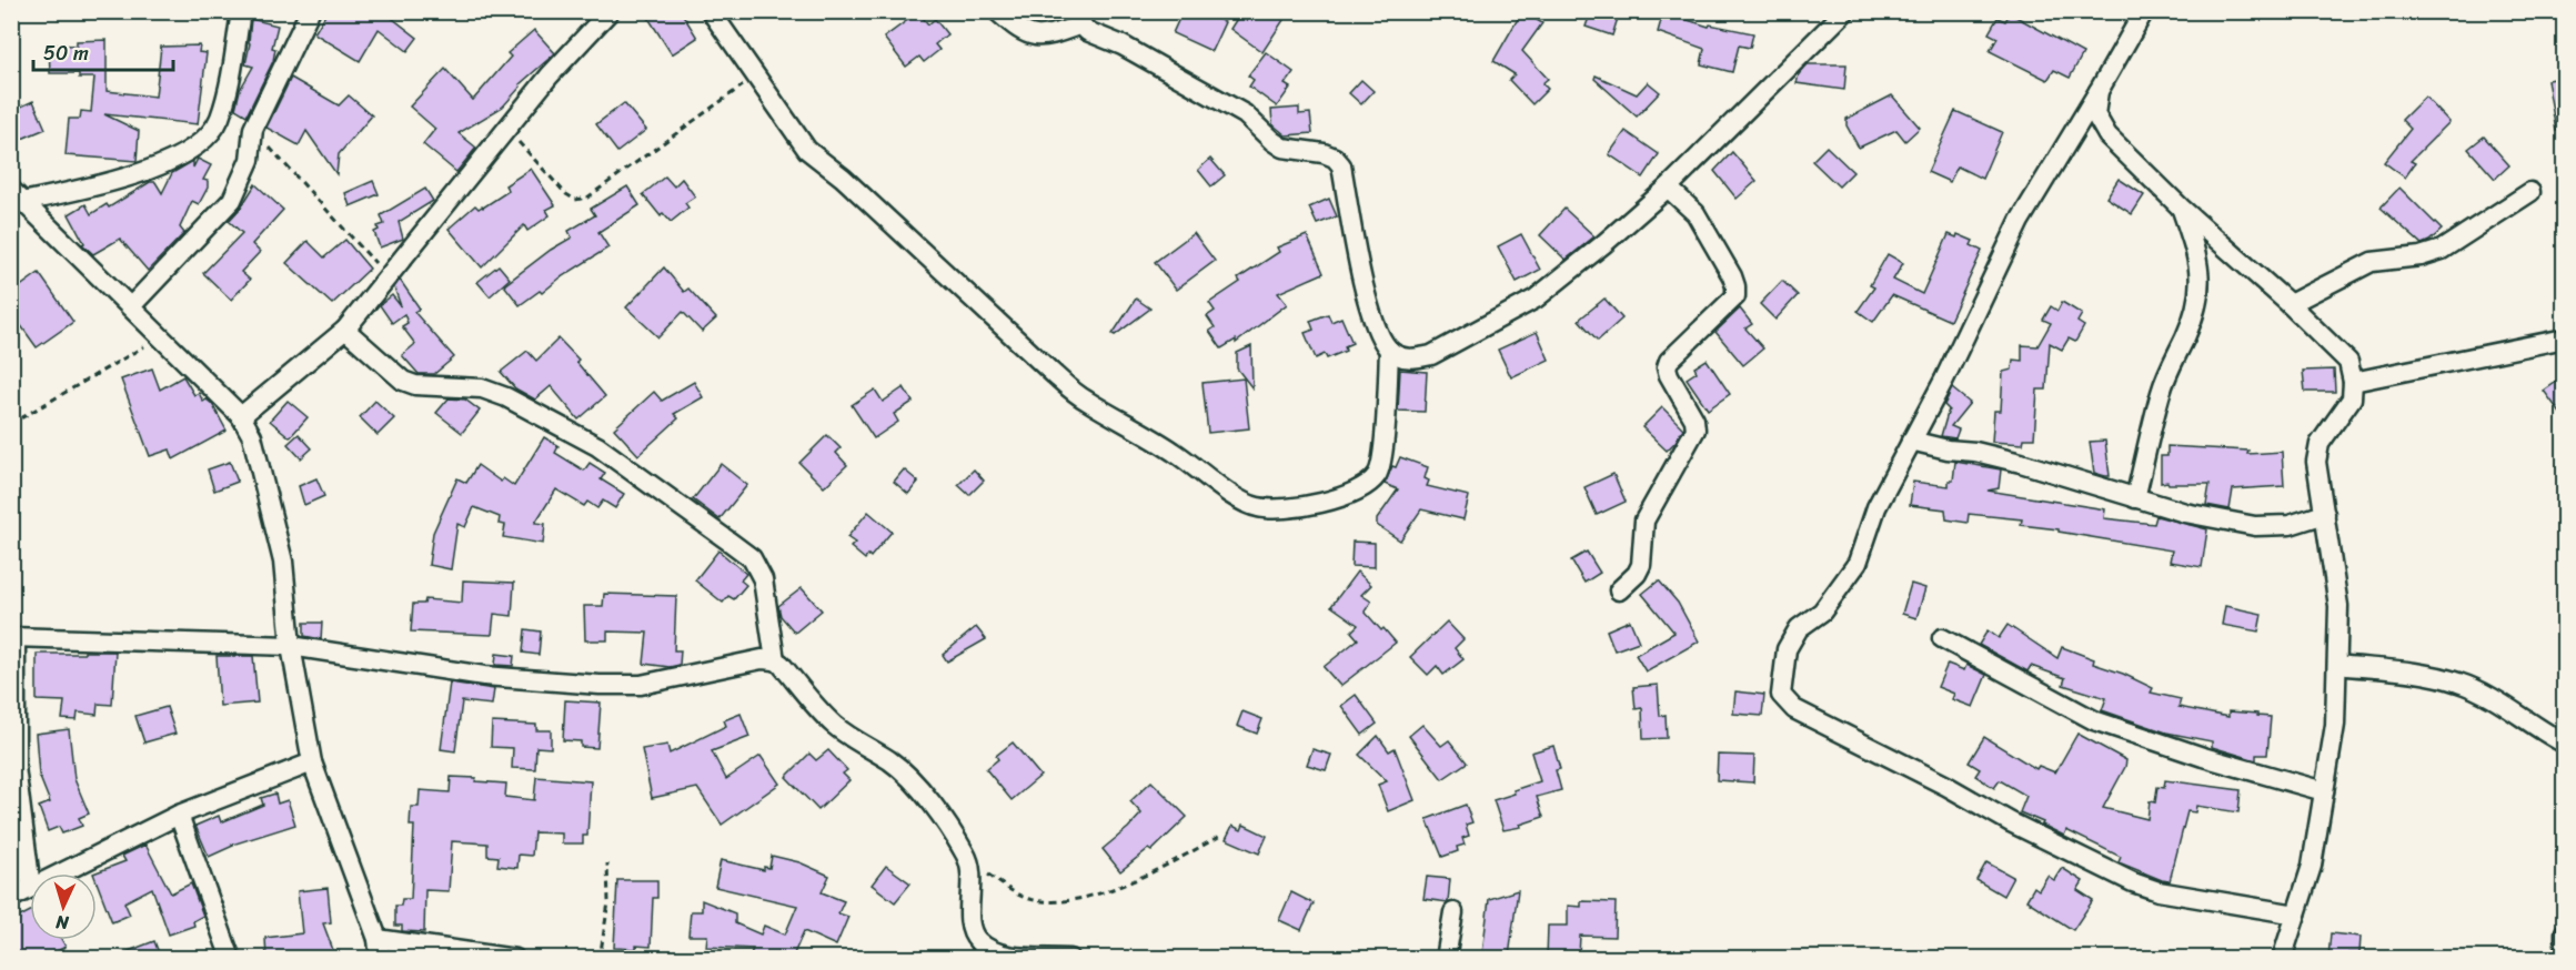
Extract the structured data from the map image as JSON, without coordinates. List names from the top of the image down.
{
  "scale_bar": "50 m",
  "north": "bottom"
}
